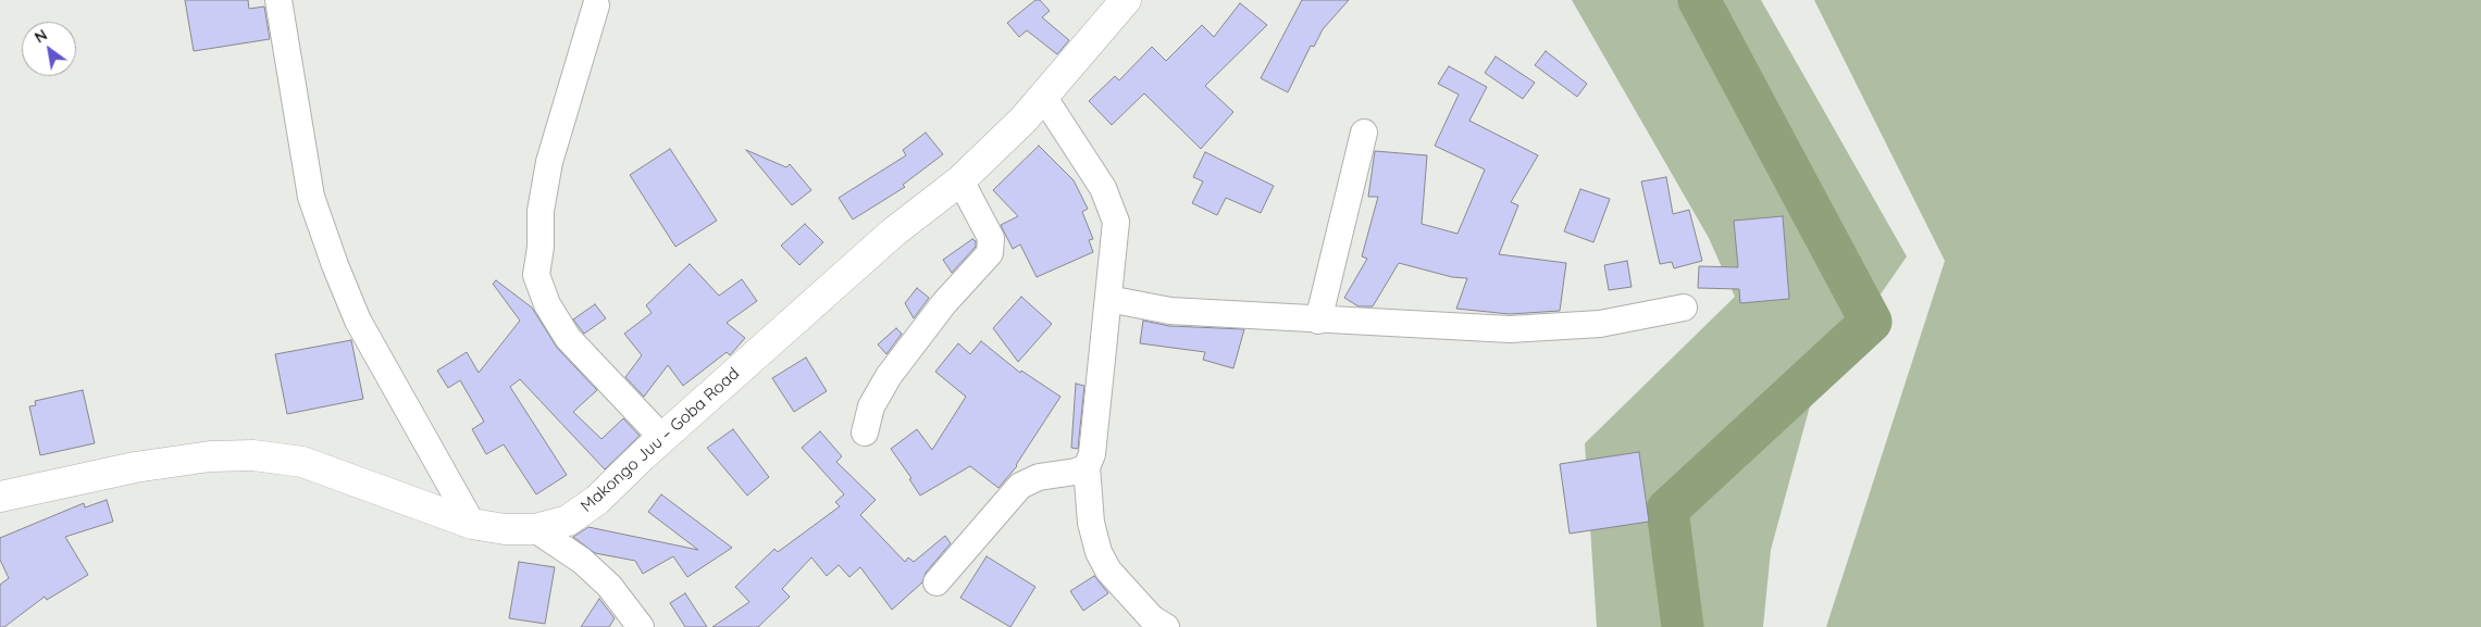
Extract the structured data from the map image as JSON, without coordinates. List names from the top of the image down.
{
  "streets": {
    "street": ["Makongo Juu – Goba Road"]
  },
  "north": "top left"
}
